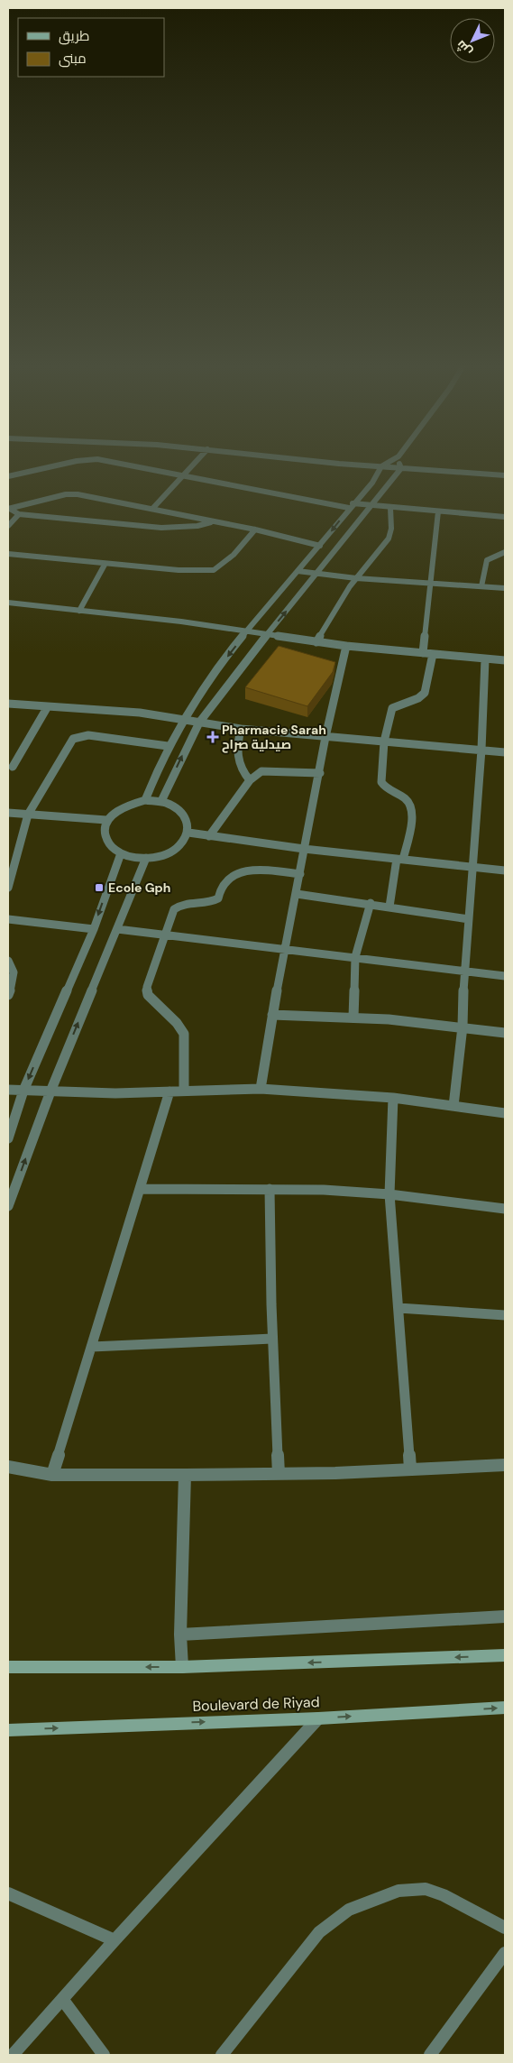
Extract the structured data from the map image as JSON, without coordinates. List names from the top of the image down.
{
  "streets": {
    "main road": ["Boulevard de Riyad"]
  },
  "places": {
    "health": ["Pharmacie Sarah صيدلية صراح"],
    "transit": ["Ecole Gph"]
  },
  "legend": ["طريق", "مبنى"],
  "north": "bottom left"
}
